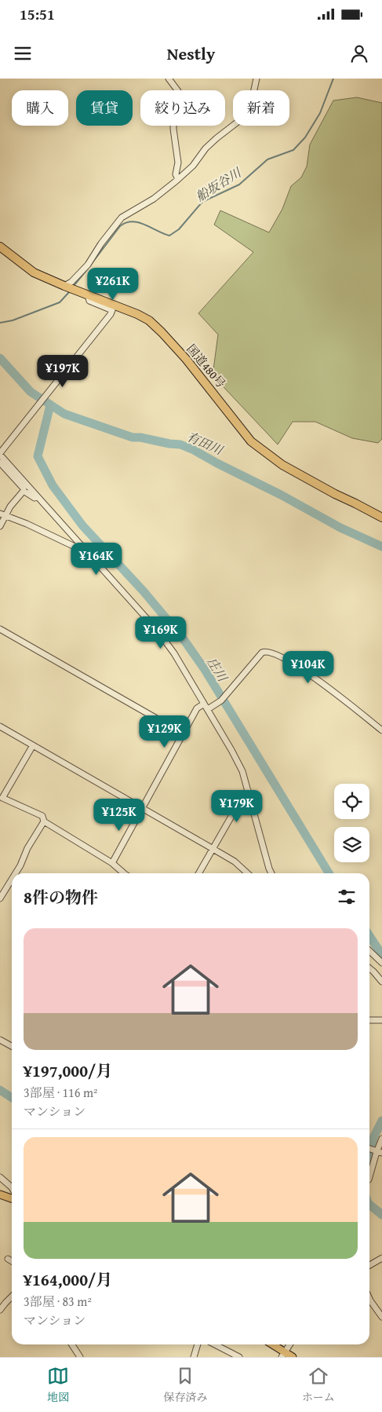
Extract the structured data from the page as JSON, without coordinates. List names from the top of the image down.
{
  "streets": {
    "highway": ["国道480号"]
  },
  "water": ["船坂谷川", "有田川", "庄川"],
  "page": {
    "status": "15:51",
    "header": "Nestly",
    "chip": [
      "購入",
      "賃貸",
      "絞り込み",
      "新着"
    ],
    "price": [
      "¥261K",
      "¥197K",
      "¥164K",
      "¥169K",
      "¥104K",
      "¥129K",
      "¥179K",
      "¥125K"
    ],
    "heading": "8件の物件",
    "list": [
      {
        "name": "¥197,000/月",
        "note": "3部屋 · 116 m² · マンション"
      },
      {
        "name": "¥164,000/月",
        "note": "3部屋 · 83 m² · マンション"
      }
    ],
    "tabs": ["地図", "保存済み", "ホーム"]
  }
}
